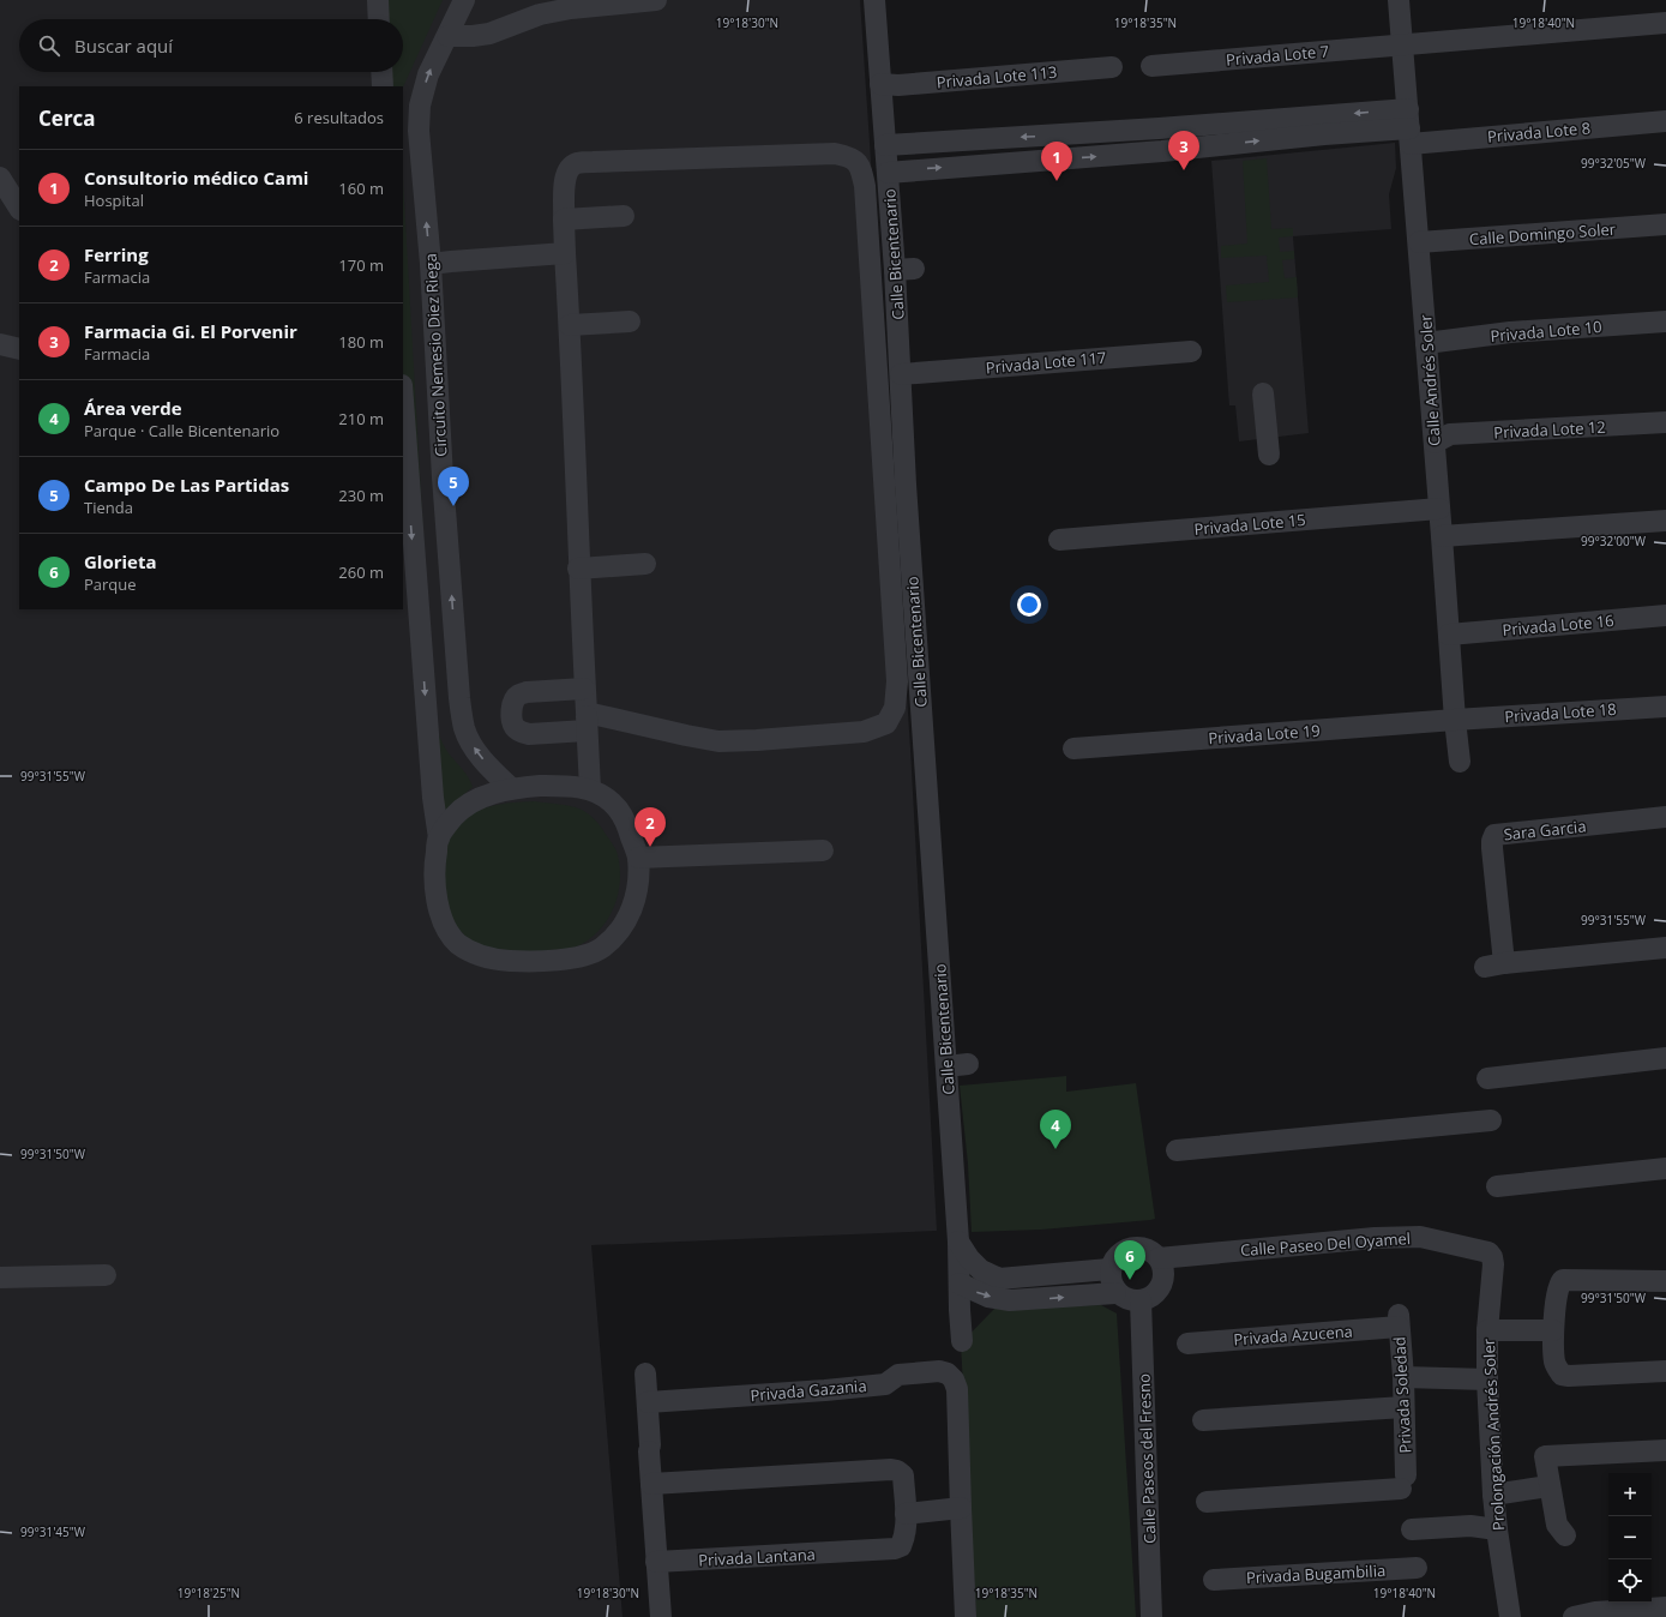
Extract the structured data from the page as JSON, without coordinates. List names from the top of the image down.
{
  "streets": {
    "street": [
      "Privada Lote 7",
      "Privada Lote 113",
      "Privada Lote 8",
      "Calle Domingo Soler",
      "Calle Bicentenario",
      "Privada Lote 10",
      "Circuito Nemesio Diez Riega",
      "Privada Lote 117",
      "Calle Andrés Soler",
      "Privada Lote 12",
      "Privada Lote 15",
      "Privada Lote 16",
      "Privada Lote 18",
      "Privada Lote 19",
      "Sara Garcia",
      "Calle Paseo Del Oyamel",
      "Privada Azucena",
      "Privada Gazania",
      "Privada Soledad",
      "Prolongación Andrés Soler",
      "Calle Paseos del Fresno",
      "Privada Lantana",
      "Privada Bugambilia"
    ]
  },
  "crossings": [
    ["Privada Lote 7", "Calle Andrés Soler"],
    ["Privada Lote 113", "Calle Bicentenario"],
    ["Privada Lote 8", "Calle Andrés Soler"],
    ["Calle Domingo Soler", "Calle Andrés Soler"],
    ["Calle Bicentenario", "Privada Lote 117"],
    ["Privada Lote 10", "Calle Andrés Soler"],
    ["Calle Andrés Soler", "Privada Lote 12"],
    ["Calle Andrés Soler", "Privada Lote 15"],
    ["Calle Andrés Soler", "Privada Lote 16"],
    ["Calle Andrés Soler", "Privada Lote 18"],
    ["Calle Andrés Soler", "Privada Lote 19"],
    ["Privada Lote 18", "Privada Lote 19"],
    ["Calle Paseo Del Oyamel", "Prolongación Andrés Soler"],
    ["Calle Paseo Del Oyamel", "Calle Paseos del Fresno"],
    ["Privada Azucena", "Privada Soledad"]
  ],
  "page": {
    "search": "Buscar aquí",
    "heading": ["Cerca", "6 resultados"],
    "pins": [
      "3",
      "1",
      "5",
      "2",
      "4",
      "6"
    ],
    "list": [
      {
        "mark": "1",
        "name": "Consultorio médico Cami",
        "note": "Hospital",
        "value": "160 m"
      },
      {
        "mark": "2",
        "name": "Ferring",
        "note": "Farmacia",
        "value": "170 m"
      },
      {
        "mark": "3",
        "name": "Farmacia Gi. El Porvenir",
        "note": "Farmacia",
        "value": "180 m"
      },
      {
        "mark": "4",
        "name": "Área verde",
        "note": "Parque · Calle Bicentenario",
        "value": "210 m"
      },
      {
        "mark": "5",
        "name": "Campo De Las Partidas",
        "note": "Tienda",
        "value": "230 m"
      },
      {
        "mark": "6",
        "name": "Glorieta",
        "note": "Parque",
        "value": "260 m"
      }
    ],
    "map_buttons": ["+", "−"]
  },
  "coordinates": [
    "19°18'30\"N",
    "19°18'35\"N",
    "19°18'40\"N",
    "99°32'05\"W",
    "99°32'00\"W",
    "99°31'55\"W",
    "99°31'50\"W",
    "99°31'45\"W",
    "19°18'25\"N"
  ]
}
